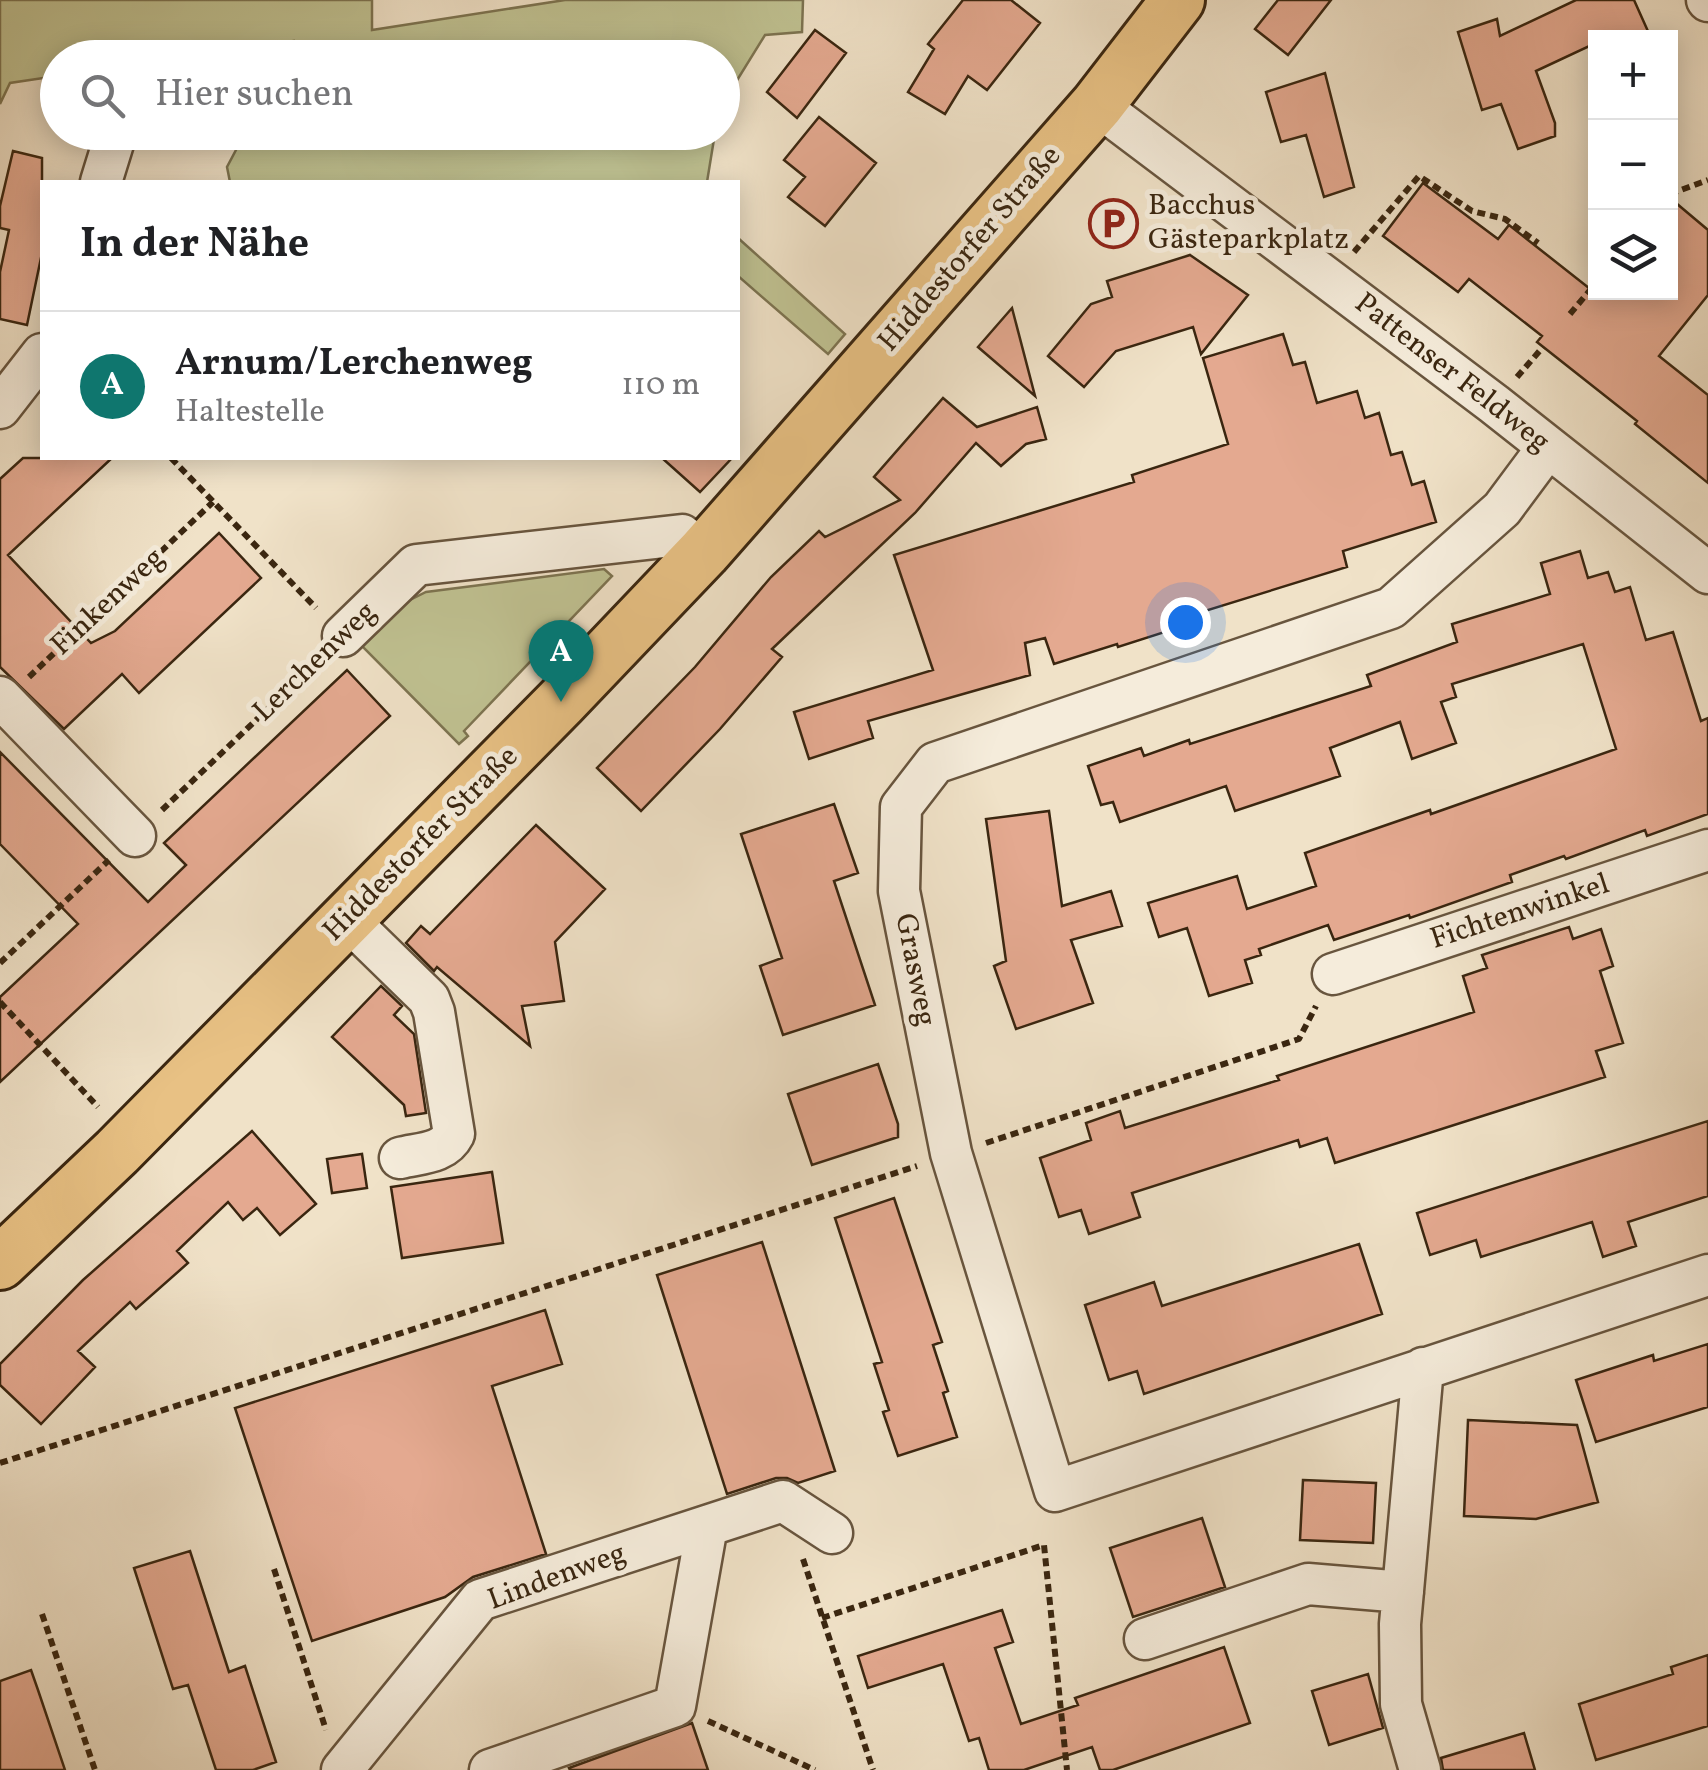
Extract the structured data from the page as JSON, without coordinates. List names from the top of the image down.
{
  "streets": {
    "main road": ["Hiddestorfer Straße"],
    "street": [
      "Pattenser Feldweg",
      "Lerchenweg",
      "Fichtenwinkel",
      "Grasweg",
      "Lindenweg"
    ],
    "path": ["Finkenweg"]
  },
  "crossings": [
    ["Hiddestorfer Straße", "Pattenser Feldweg"],
    ["Hiddestorfer Straße", "Lerchenweg"],
    ["Pattenser Feldweg", "Grasweg"]
  ],
  "places": {
    "parking": ["Bacchus Gästeparkplatz"]
  },
  "page": {
    "map_buttons": ["+", "−"],
    "search": "Hier suchen",
    "heading": "In der Nähe",
    "list": [
      {
        "mark": "A",
        "name": "Arnum/Lerchenweg",
        "note": "Haltestelle",
        "value": "110 m"
      }
    ],
    "pins": "A"
  }
}
